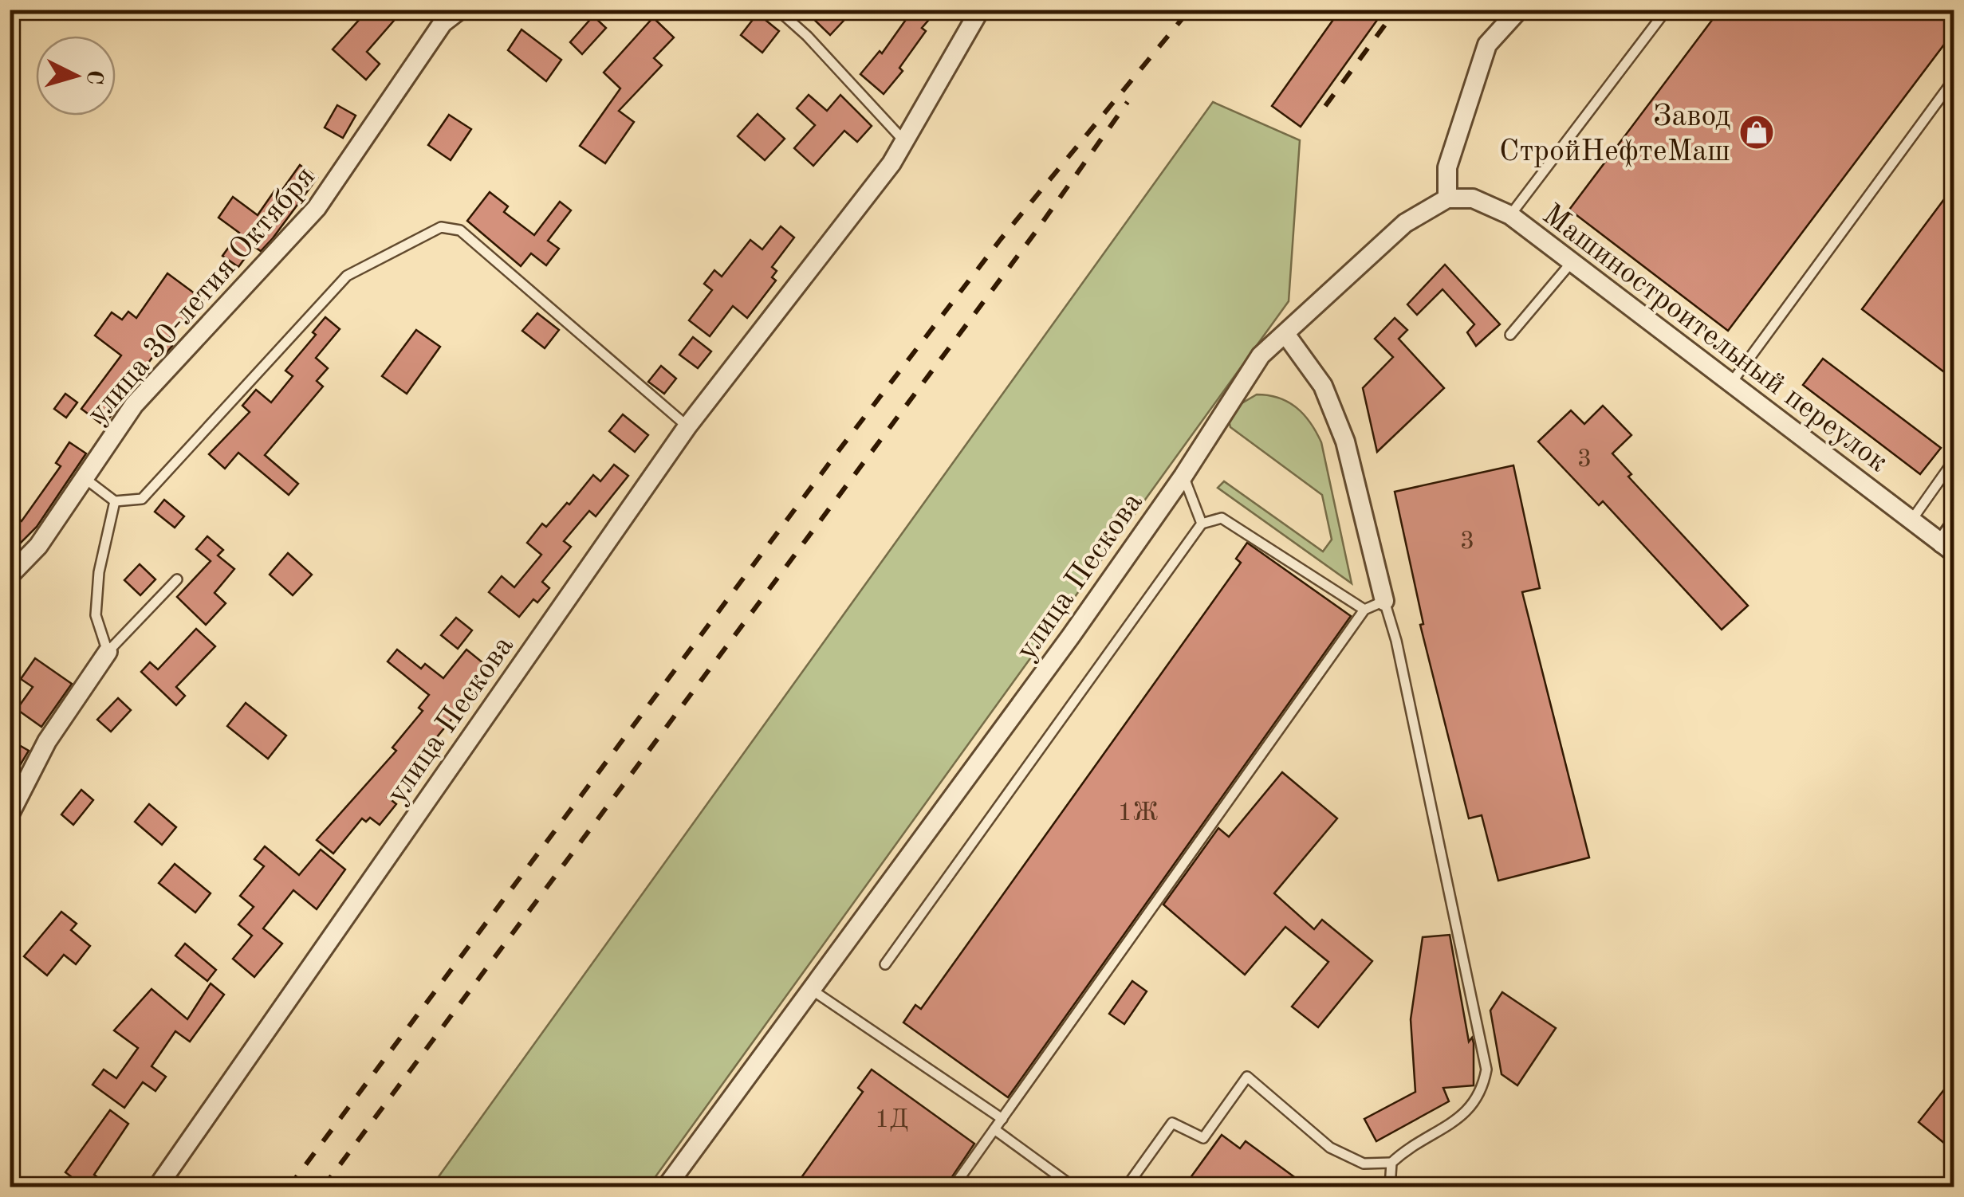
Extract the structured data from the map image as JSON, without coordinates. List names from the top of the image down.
{
  "streets": {
    "street": ["улица 30-летия Октября", "Машиностроительный переулок", "улица Пескова"]
  },
  "crossings": [
    ["Машиностроительный переулок", "улица Пескова"]
  ],
  "places": {
    "shop": ["Завод СтройНефтеМаш"]
  },
  "house_numbers": [
    "3",
    "3",
    "1Ж",
    "1Д"
  ],
  "north": "right"
}
